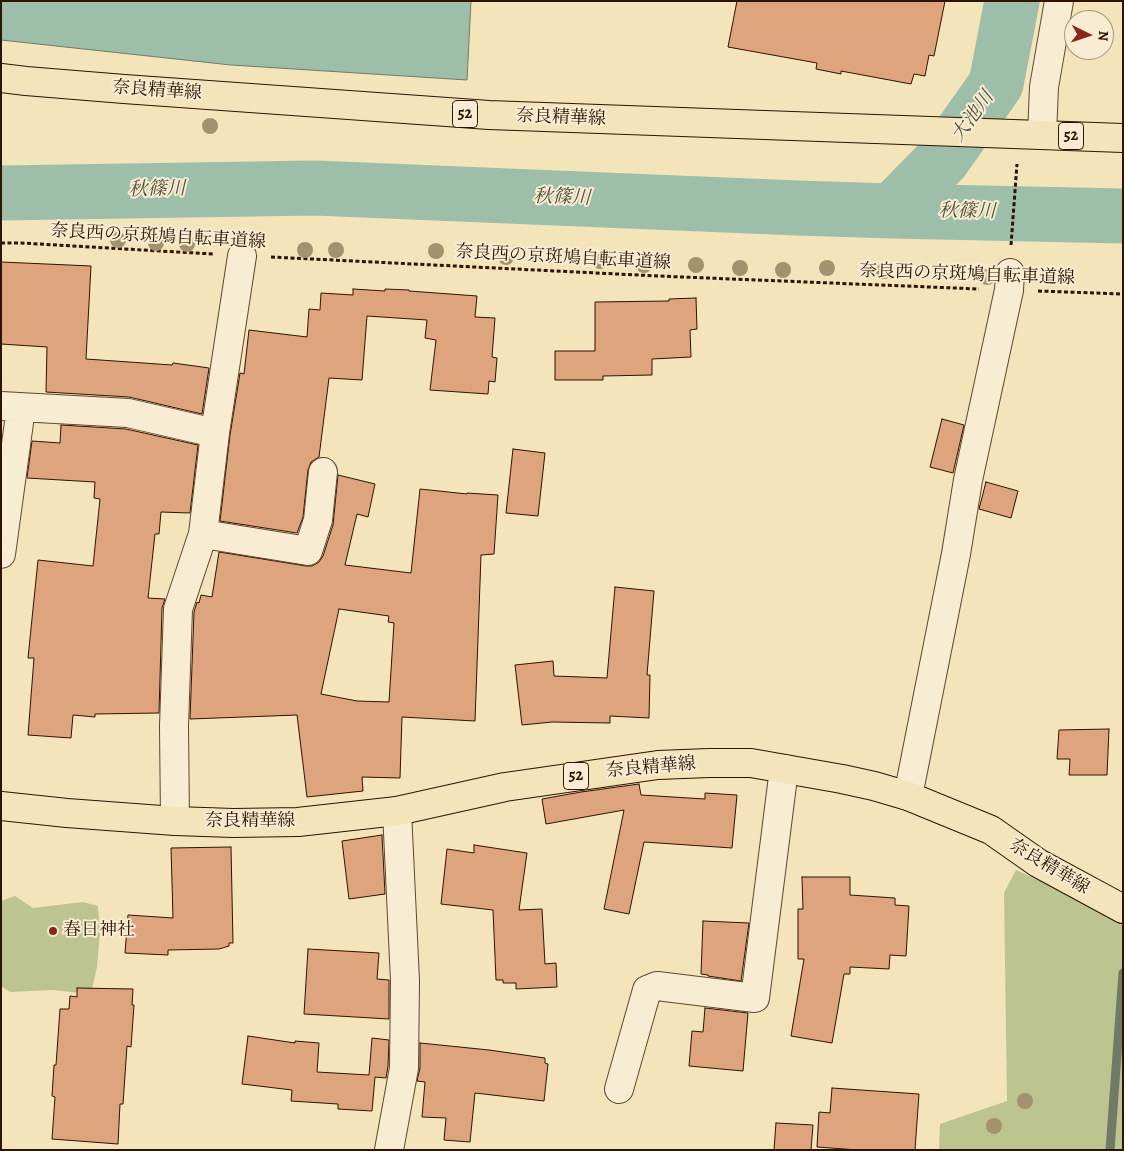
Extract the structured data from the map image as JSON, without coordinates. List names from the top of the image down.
{
  "streets": {
    "main road": ["奈良精華線", "52"],
    "path": ["奈良西の京斑鳩自転車道線"]
  },
  "water": ["大池川", "秋篠川"],
  "places": ["春日神社"],
  "north": "right"
}
